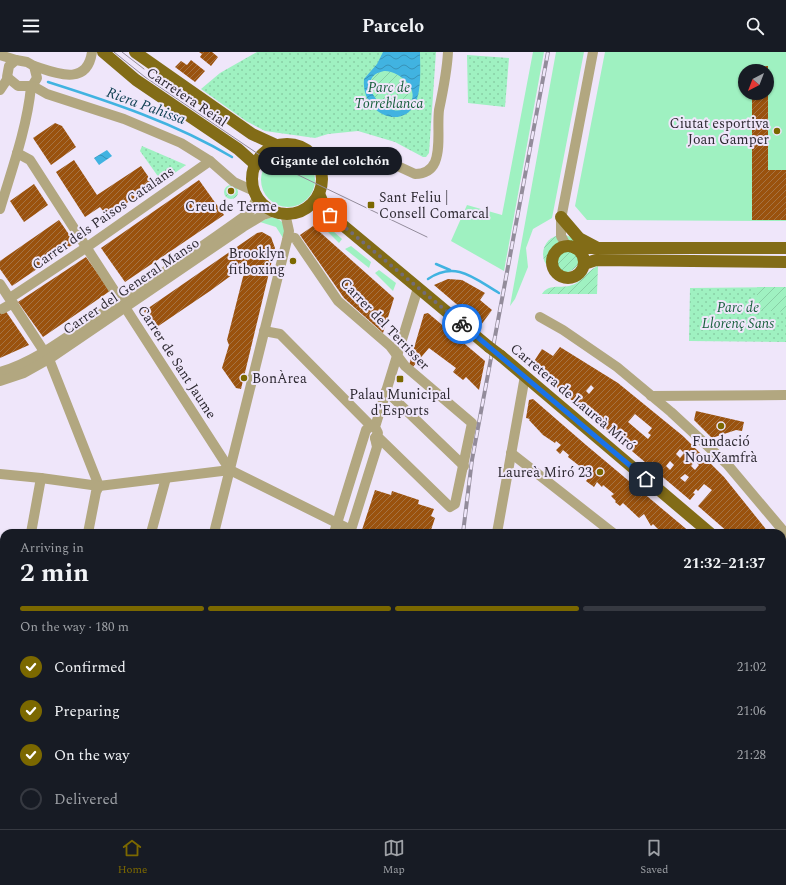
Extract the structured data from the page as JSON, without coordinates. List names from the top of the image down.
{
  "streets": {
    "main road": ["Carretera Reial", "Carretera de Laureà Miró"],
    "street": [
      "Carrer dels Països Catalans",
      "Carrer del General Manso",
      "Carrer del Terrisser",
      "Carrer de Sant Jaume"
    ]
  },
  "crossings": [
    ["Carretera Reial", "Carrer del General Manso"],
    ["Carrer dels Països Catalans", "Carrer de Sant Jaume"],
    ["Carrer del General Manso", "Carrer de Sant Jaume"]
  ],
  "water": ["Riera Pahissa"],
  "parks": ["Parc de Torreblanca", "Parc de Llorenç Sans"],
  "places": {
    "other": [
      "Ciutat esportiva Joan Gamper",
      "Creu de Terme",
      "Gigante del colchón",
      "Brooklyn fitboxing",
      "BonÀrea",
      "Fundació NouXamfrà",
      "Laureà Miró 23"
    ],
    "transit": ["Sant Feliu | Consell Comarcal", "Palau Municipal d'Esports"]
  },
  "north": "bottom left",
  "page": {
    "header": "Parcelo",
    "bubble": "Gigante del colchón",
    "heading": ["2 min", "Arriving in", "21:32–21:37"],
    "bar": "On the way · 180 m",
    "list": [
      ["Confirmed", "21:02"],
      ["Preparing", "21:06"],
      ["On the way", "21:28"],
      "Delivered"
    ],
    "tabs": ["Home", "Map", "Saved"]
  }
}
